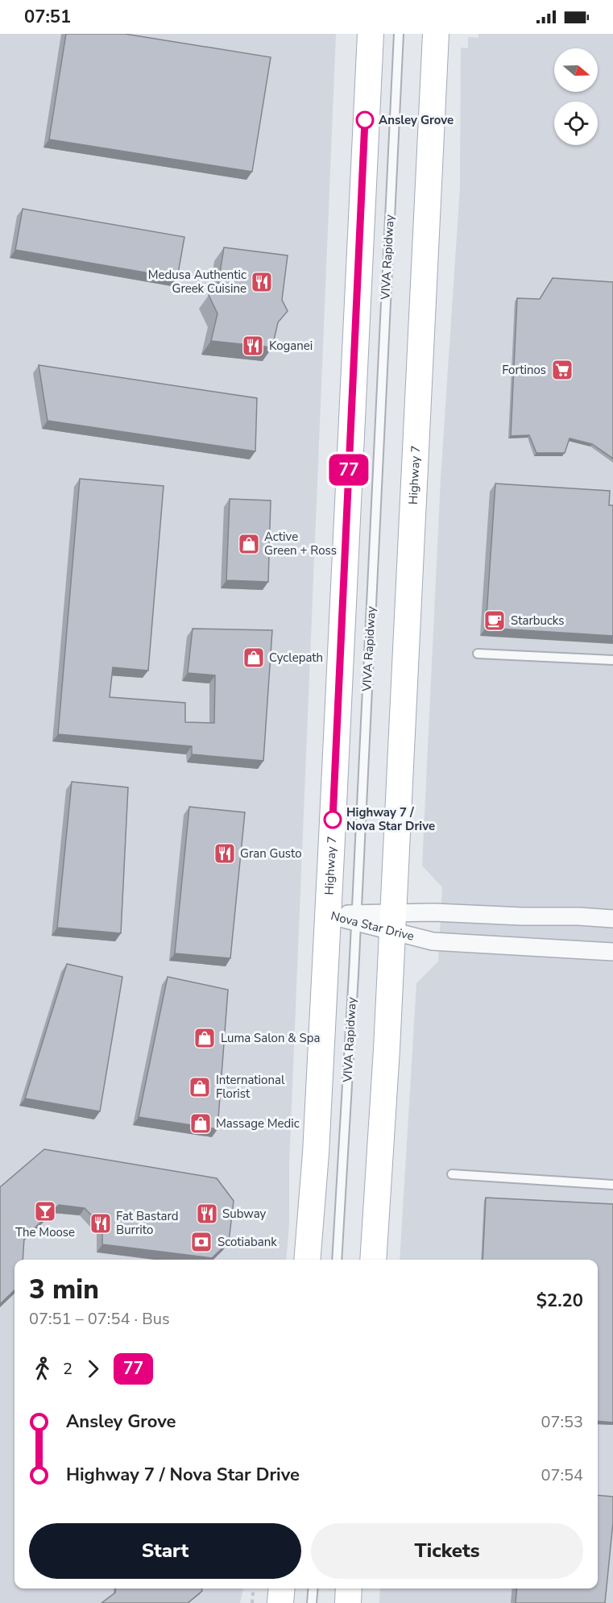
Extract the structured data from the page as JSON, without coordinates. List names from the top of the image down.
{
  "streets": {
    "main road": ["Highway 7"],
    "street": ["Nova Star Drive"],
    "lane": ["VIVA Rapidway"]
  },
  "crossings": [
    ["VIVA Rapidway", "Nova Star Drive"],
    ["Highway 7", "Nova Star Drive"]
  ],
  "places": {
    "other": ["Ansley Grove", "Highway 7 / Nova Star Drive"],
    "restaurant": [
      "Medusa Authentic Greek Cuisine",
      "Koganei",
      "Gran Gusto",
      "Subway",
      "Fat Bastard Burrito"
    ],
    "supermarket": ["Fortinos"],
    "shop": [
      "Active Green + Ross",
      "Cyclepath",
      "Luma Salon & Spa",
      "International Florist",
      "Massage Medic"
    ],
    "cafe": ["Starbucks"],
    "bar": ["The Moose"],
    "bank": ["Scotiabank"]
  },
  "lines": ["bus line 77"],
  "north": "right",
  "page": {
    "status": "07:51",
    "on_map": "77",
    "heading": ["3 min", "07:51 – 07:54 · Bus", "$2.20"],
    "legs": ["2", "77"],
    "list": [
      {
        "name": "Ansley Grove",
        "value": "07:53"
      },
      {
        "name": "Highway 7 / Nova Star Drive",
        "value": "07:54"
      }
    ],
    "buttons": ["Start", "Tickets"]
  }
}
